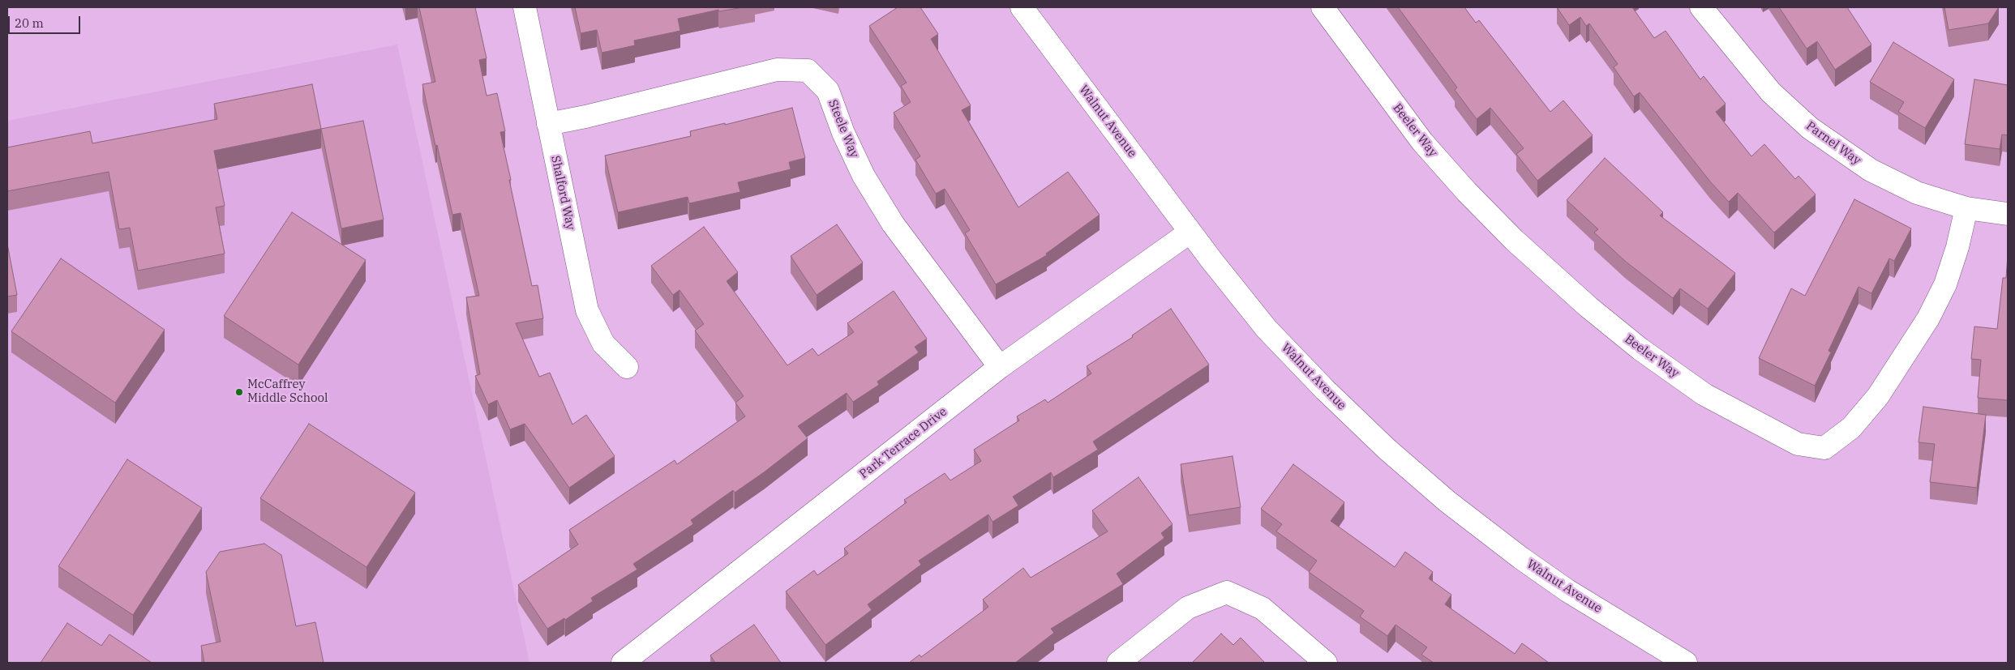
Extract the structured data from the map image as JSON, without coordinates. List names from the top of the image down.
{
  "streets": {
    "street": [
      "Walnut Avenue",
      "Steele Way",
      "Beeler Way",
      "Parnel Way",
      "Shalford Way",
      "Park Terrace Drive"
    ]
  },
  "crossings": [
    ["Walnut Avenue", "Park Terrace Drive"],
    ["Steele Way", "Shalford Way"],
    ["Steele Way", "Park Terrace Drive"],
    ["Beeler Way", "Parnel Way"]
  ],
  "places": ["McCaffrey Middle School"],
  "scale_bar": "20 m"
}
